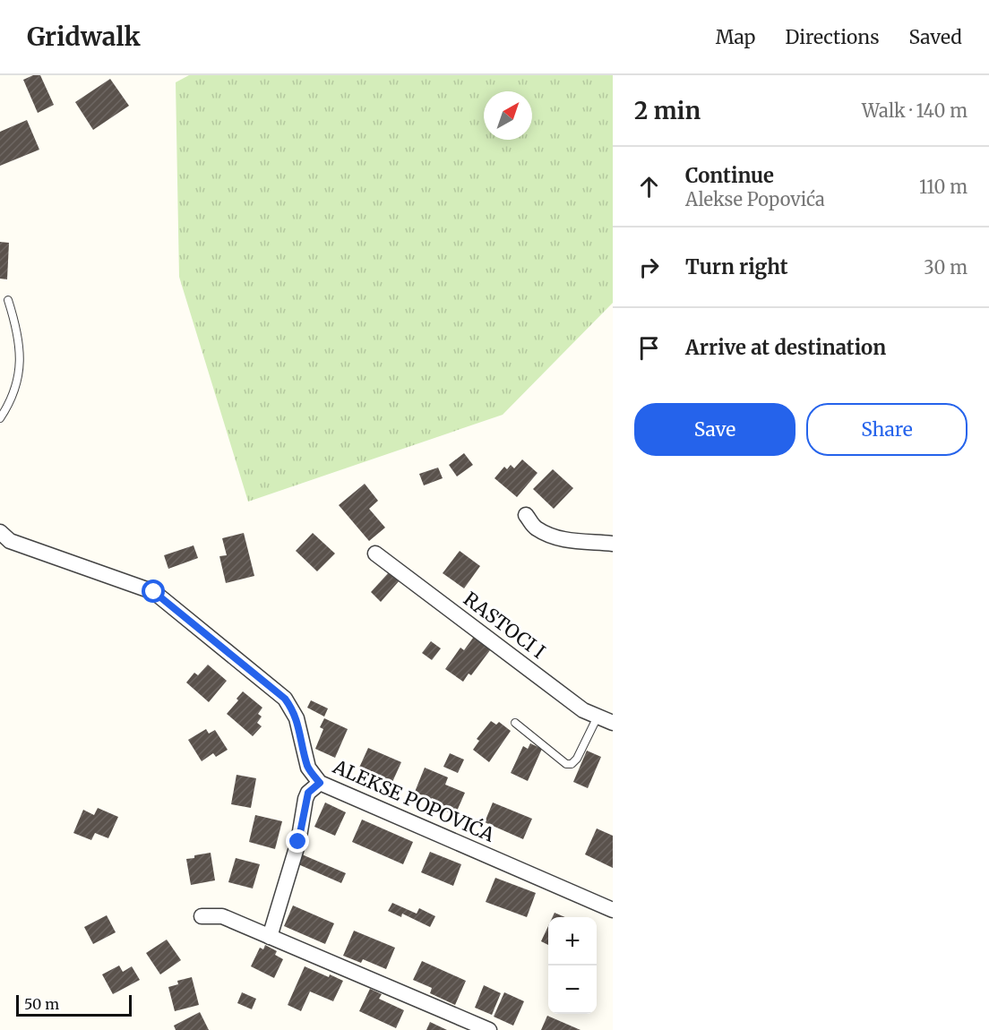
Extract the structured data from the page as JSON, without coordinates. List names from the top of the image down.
{
  "streets": {
    "street": ["RASTOCI I", "ALEKSE POPOVIĆA"]
  },
  "scale_bar": "50 m",
  "north": "top right",
  "page": {
    "header": "Gridwalk",
    "nav": ["Map", "Directions", "Saved"],
    "heading": ["2 min", "Walk · 140 m"],
    "list": [
      ["Continue", "Alekse Popovića", "110 m"],
      ["Turn right", "30 m"],
      "Arrive at destination"
    ],
    "buttons": ["Save", "Share"],
    "map_buttons": ["+", "−"],
    "scale": "50 m"
  }
}
